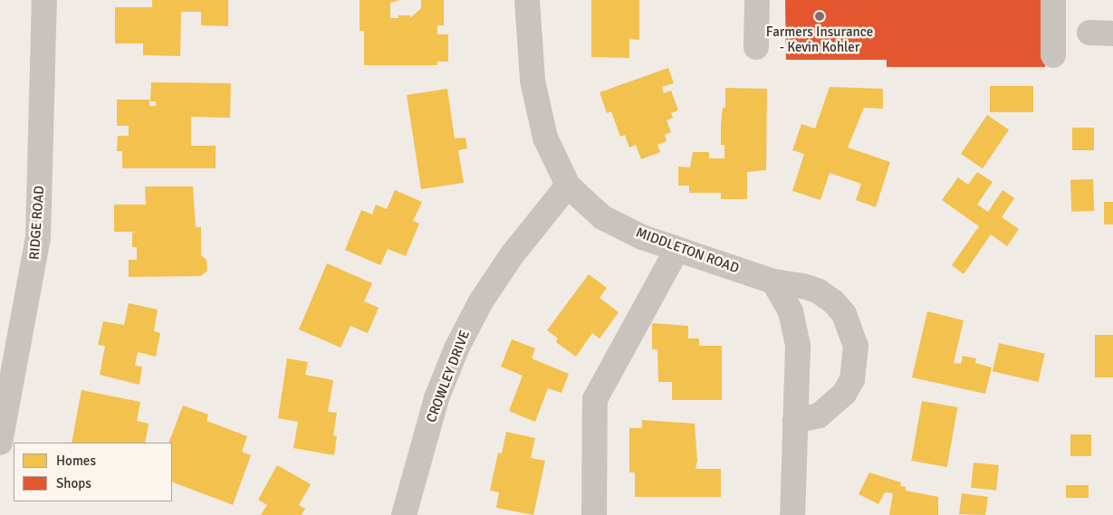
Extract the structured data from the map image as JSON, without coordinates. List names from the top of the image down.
{
  "streets": {
    "street": ["RIDGE ROAD", "MIDDLETON ROAD", "CROWLEY DRIVE"]
  },
  "crossings": [
    ["MIDDLETON ROAD", "CROWLEY DRIVE"]
  ],
  "places": ["Farmers Insurance - Kevin Kohler"],
  "legend": ["Homes", "Shops"]
}
